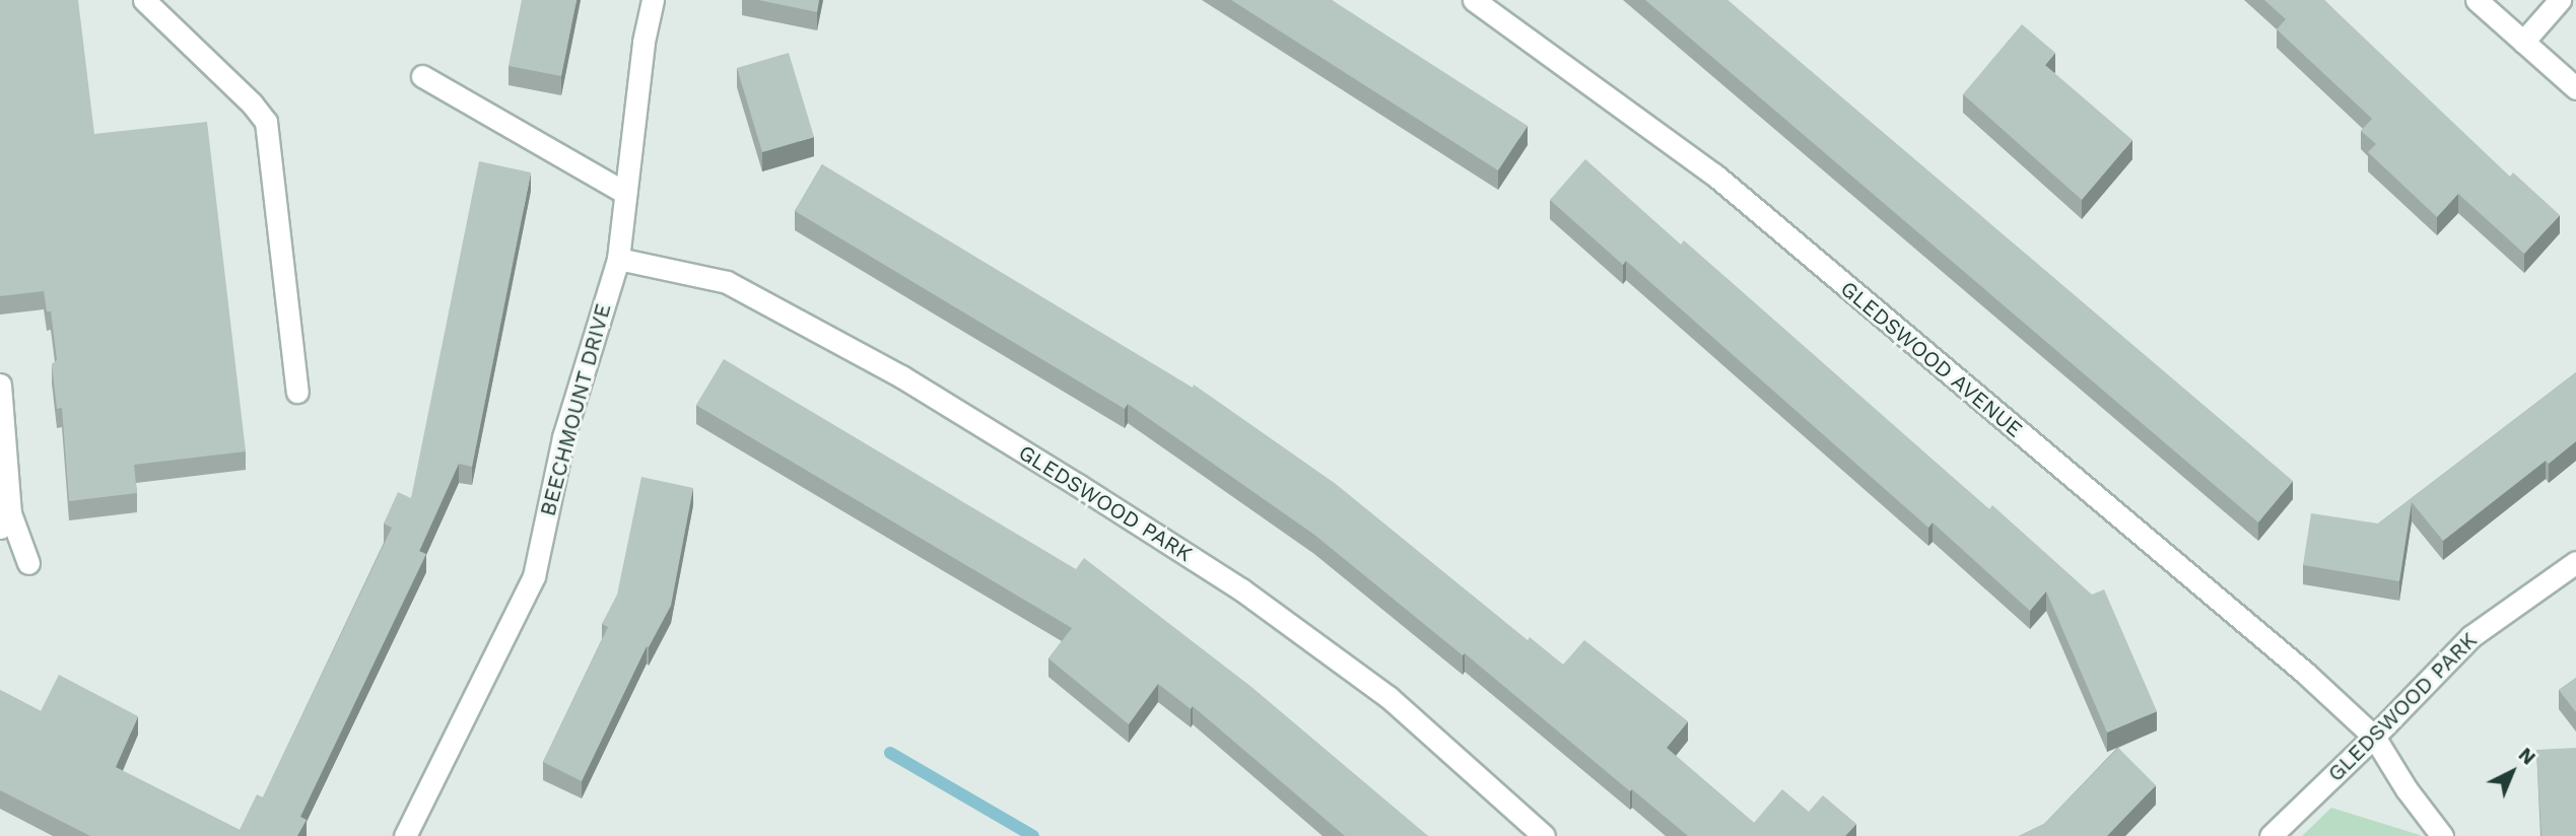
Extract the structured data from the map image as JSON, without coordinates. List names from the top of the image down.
{
  "streets": {
    "street": ["GLEDSWOOD AVENUE", "BEECHMOUNT DRIVE", "GLEDSWOOD PARK"]
  },
  "crossings": [
    ["GLEDSWOOD AVENUE", "GLEDSWOOD PARK"],
    ["BEECHMOUNT DRIVE", "GLEDSWOOD PARK"]
  ],
  "north": "top right"
}
